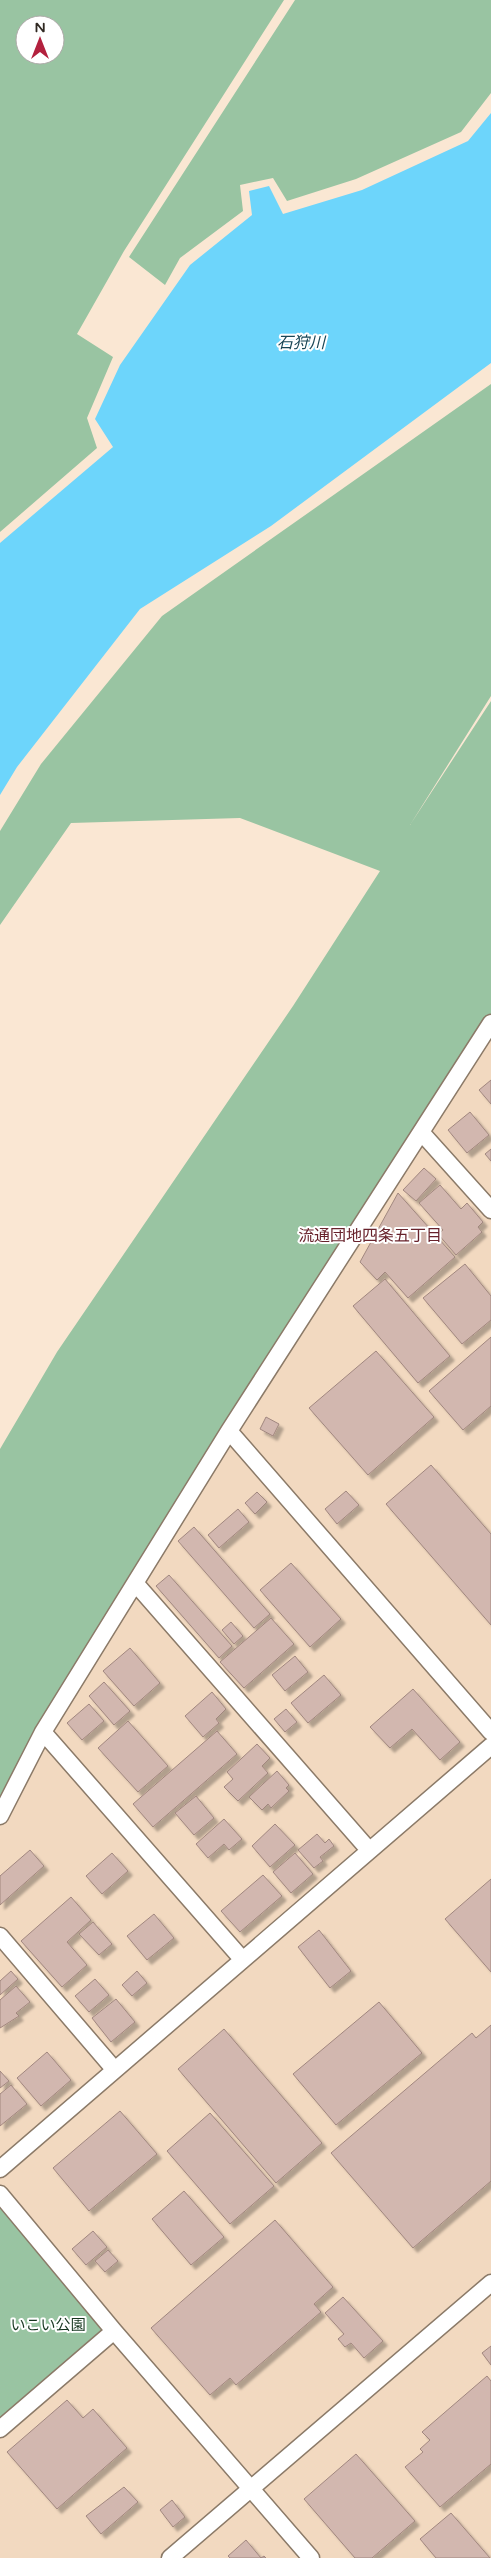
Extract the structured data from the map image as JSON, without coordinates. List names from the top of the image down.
{
  "districts": ["流通団地四条五丁目"],
  "water": ["石狩川"],
  "parks": ["いこい公園"],
  "north": "top"
}
